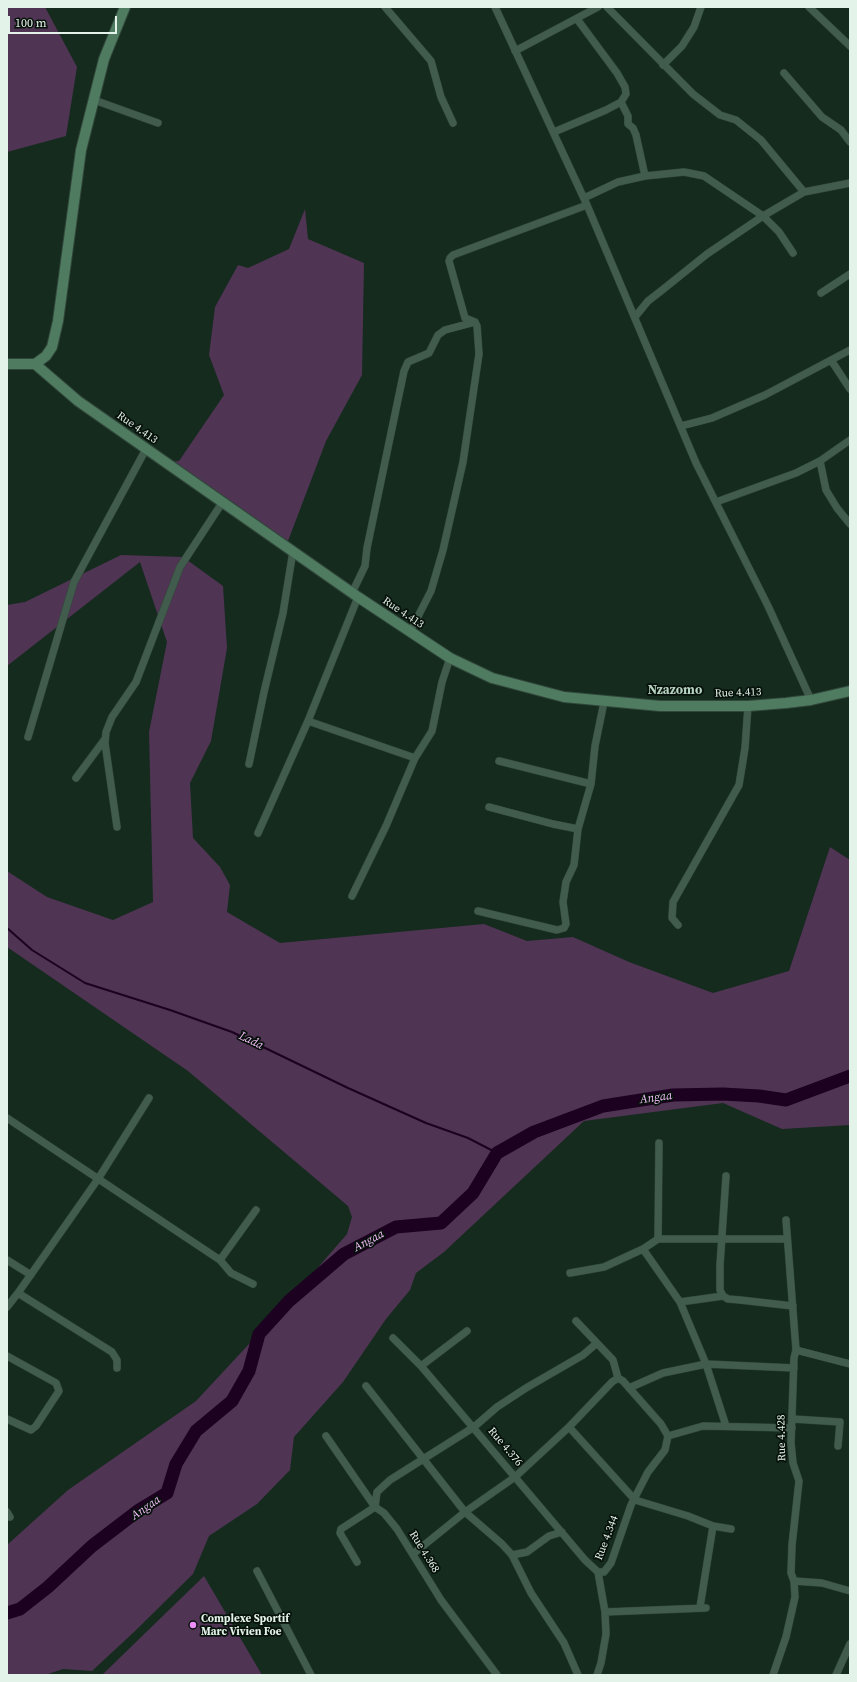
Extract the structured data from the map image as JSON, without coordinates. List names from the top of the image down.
{
  "streets": {
    "street": [
      "Rue 4.413",
      "Rue 4.428",
      "Rue 4.376",
      "Rue 4.344",
      "Rue 4.368"
    ]
  },
  "crossings": [
    ["Rue 4.376", "Rue 4.344"]
  ],
  "districts": ["Nzazomo"],
  "water": ["Lada", "Angaa"],
  "places": ["Complexe Sportif Marc Vivien Foe"],
  "scale_bar": "100 m"
}
